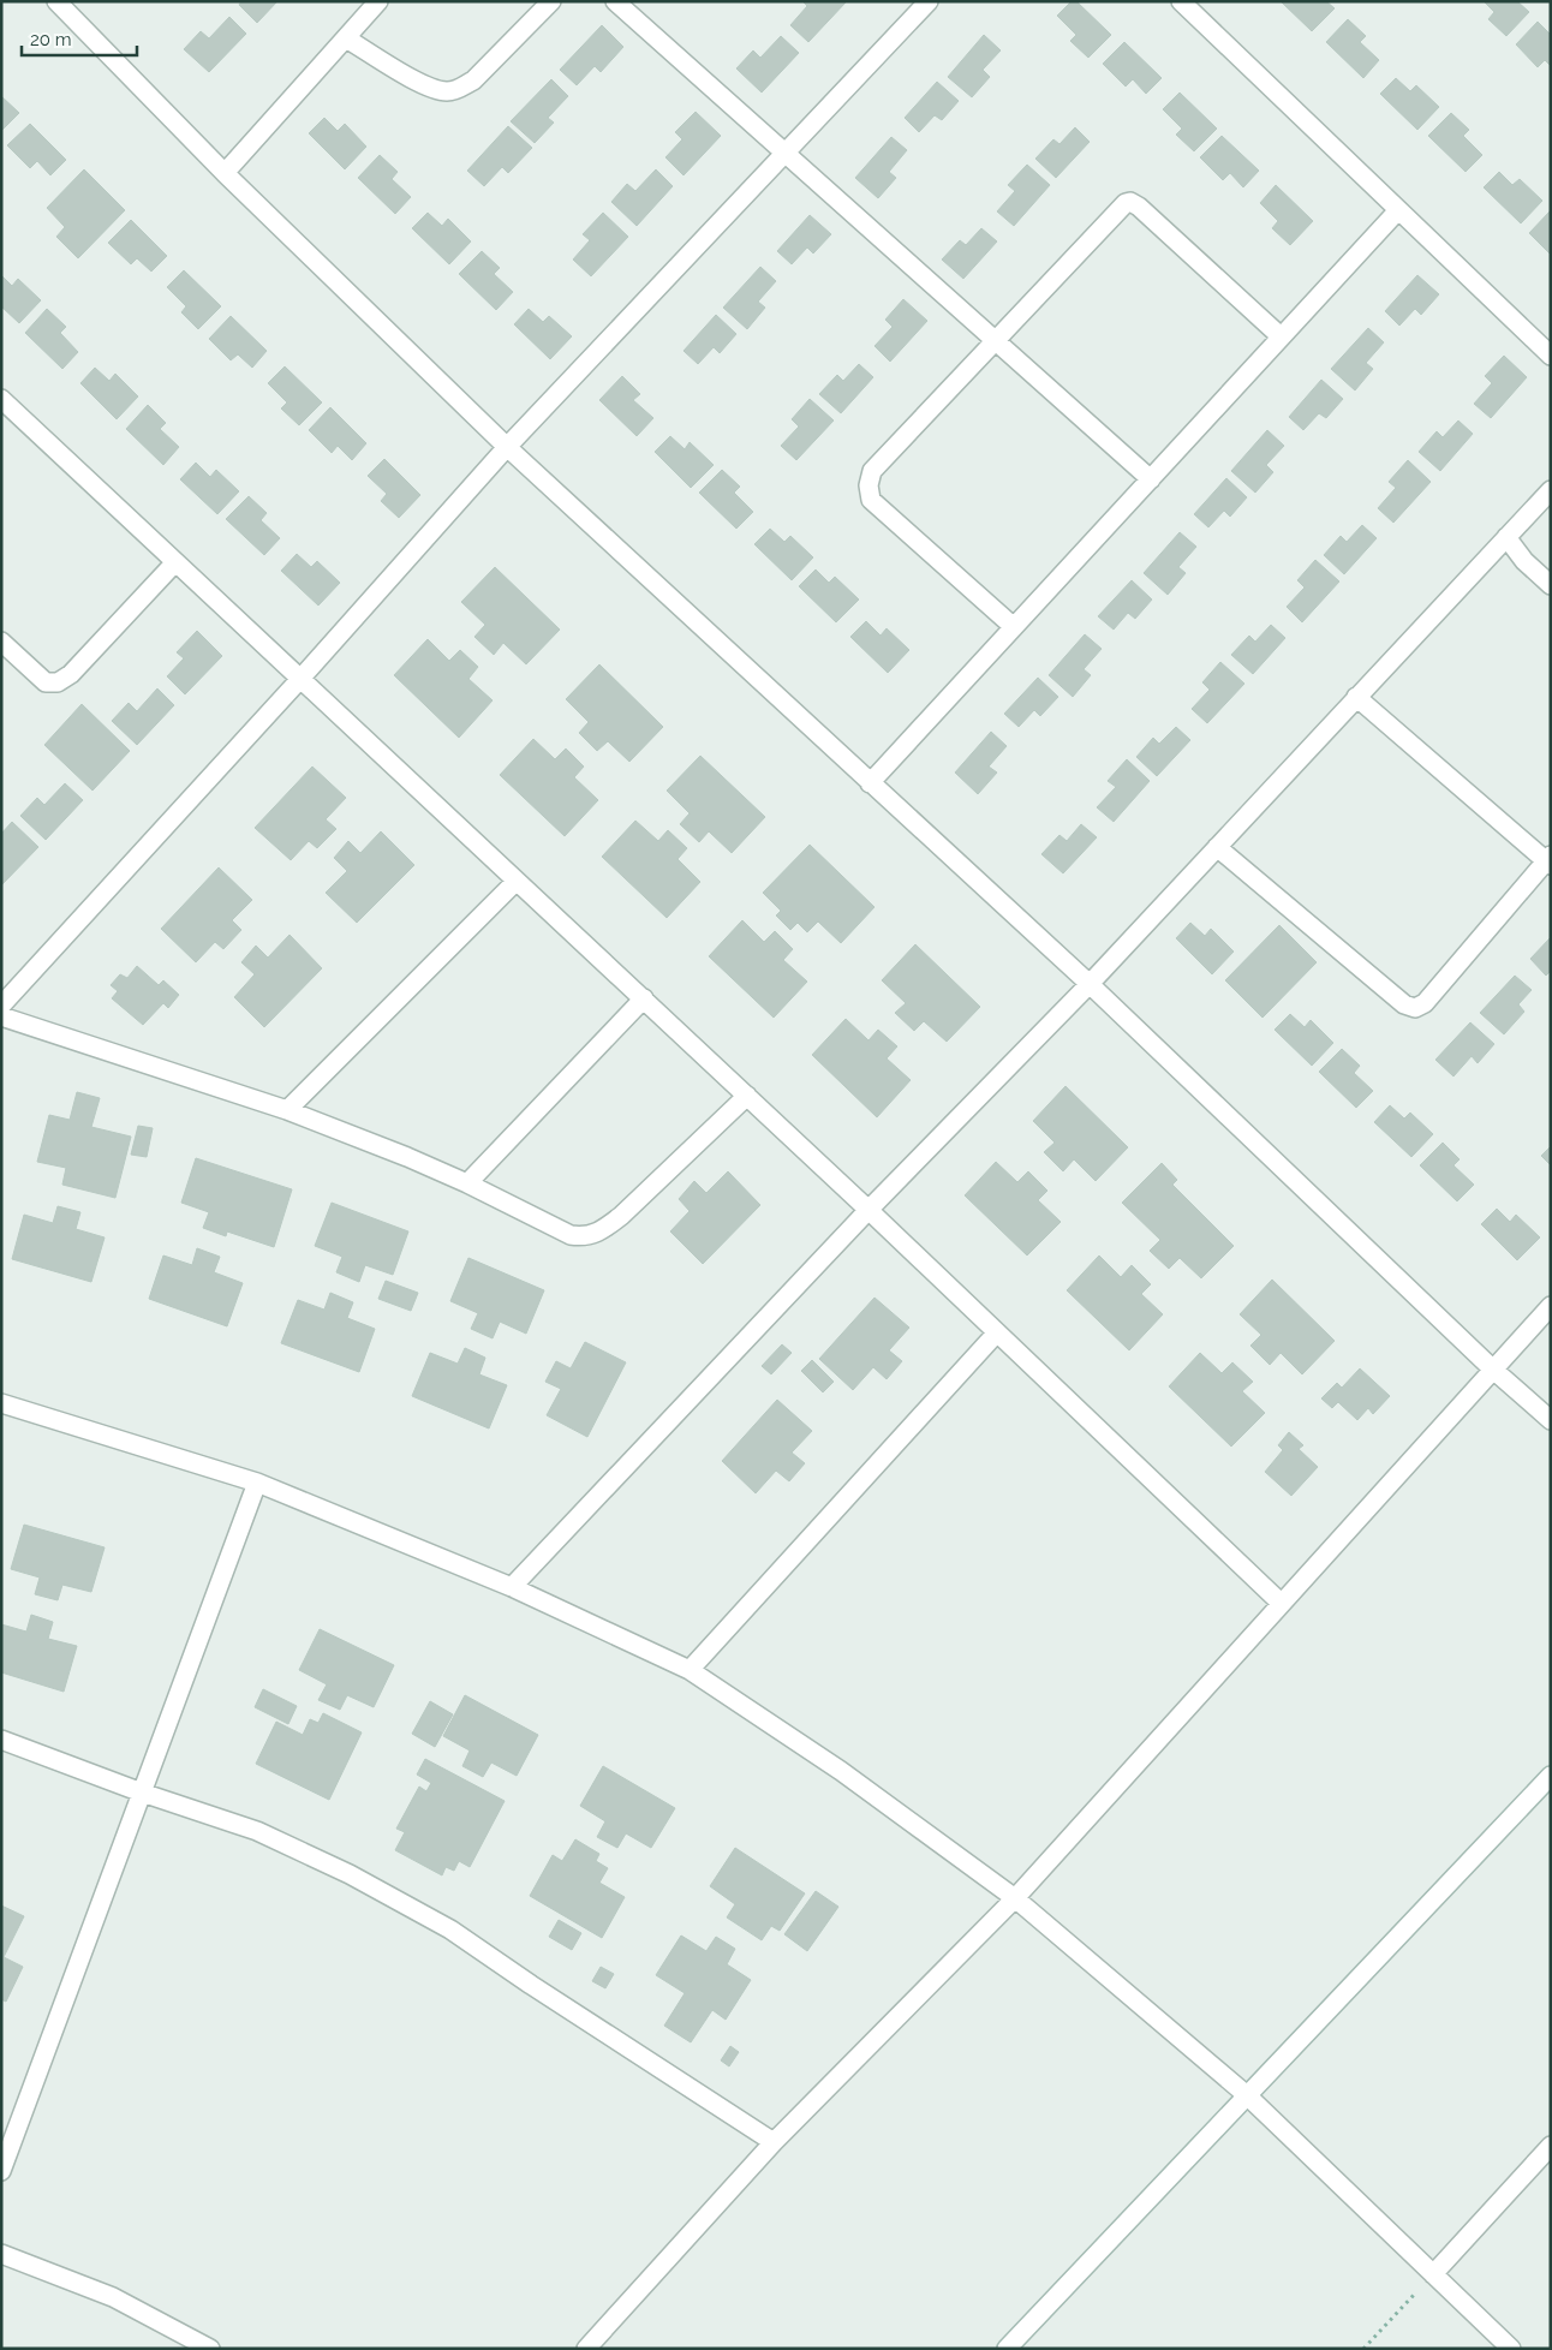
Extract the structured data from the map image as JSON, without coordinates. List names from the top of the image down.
{
  "scale_bar": "20 m"
}
